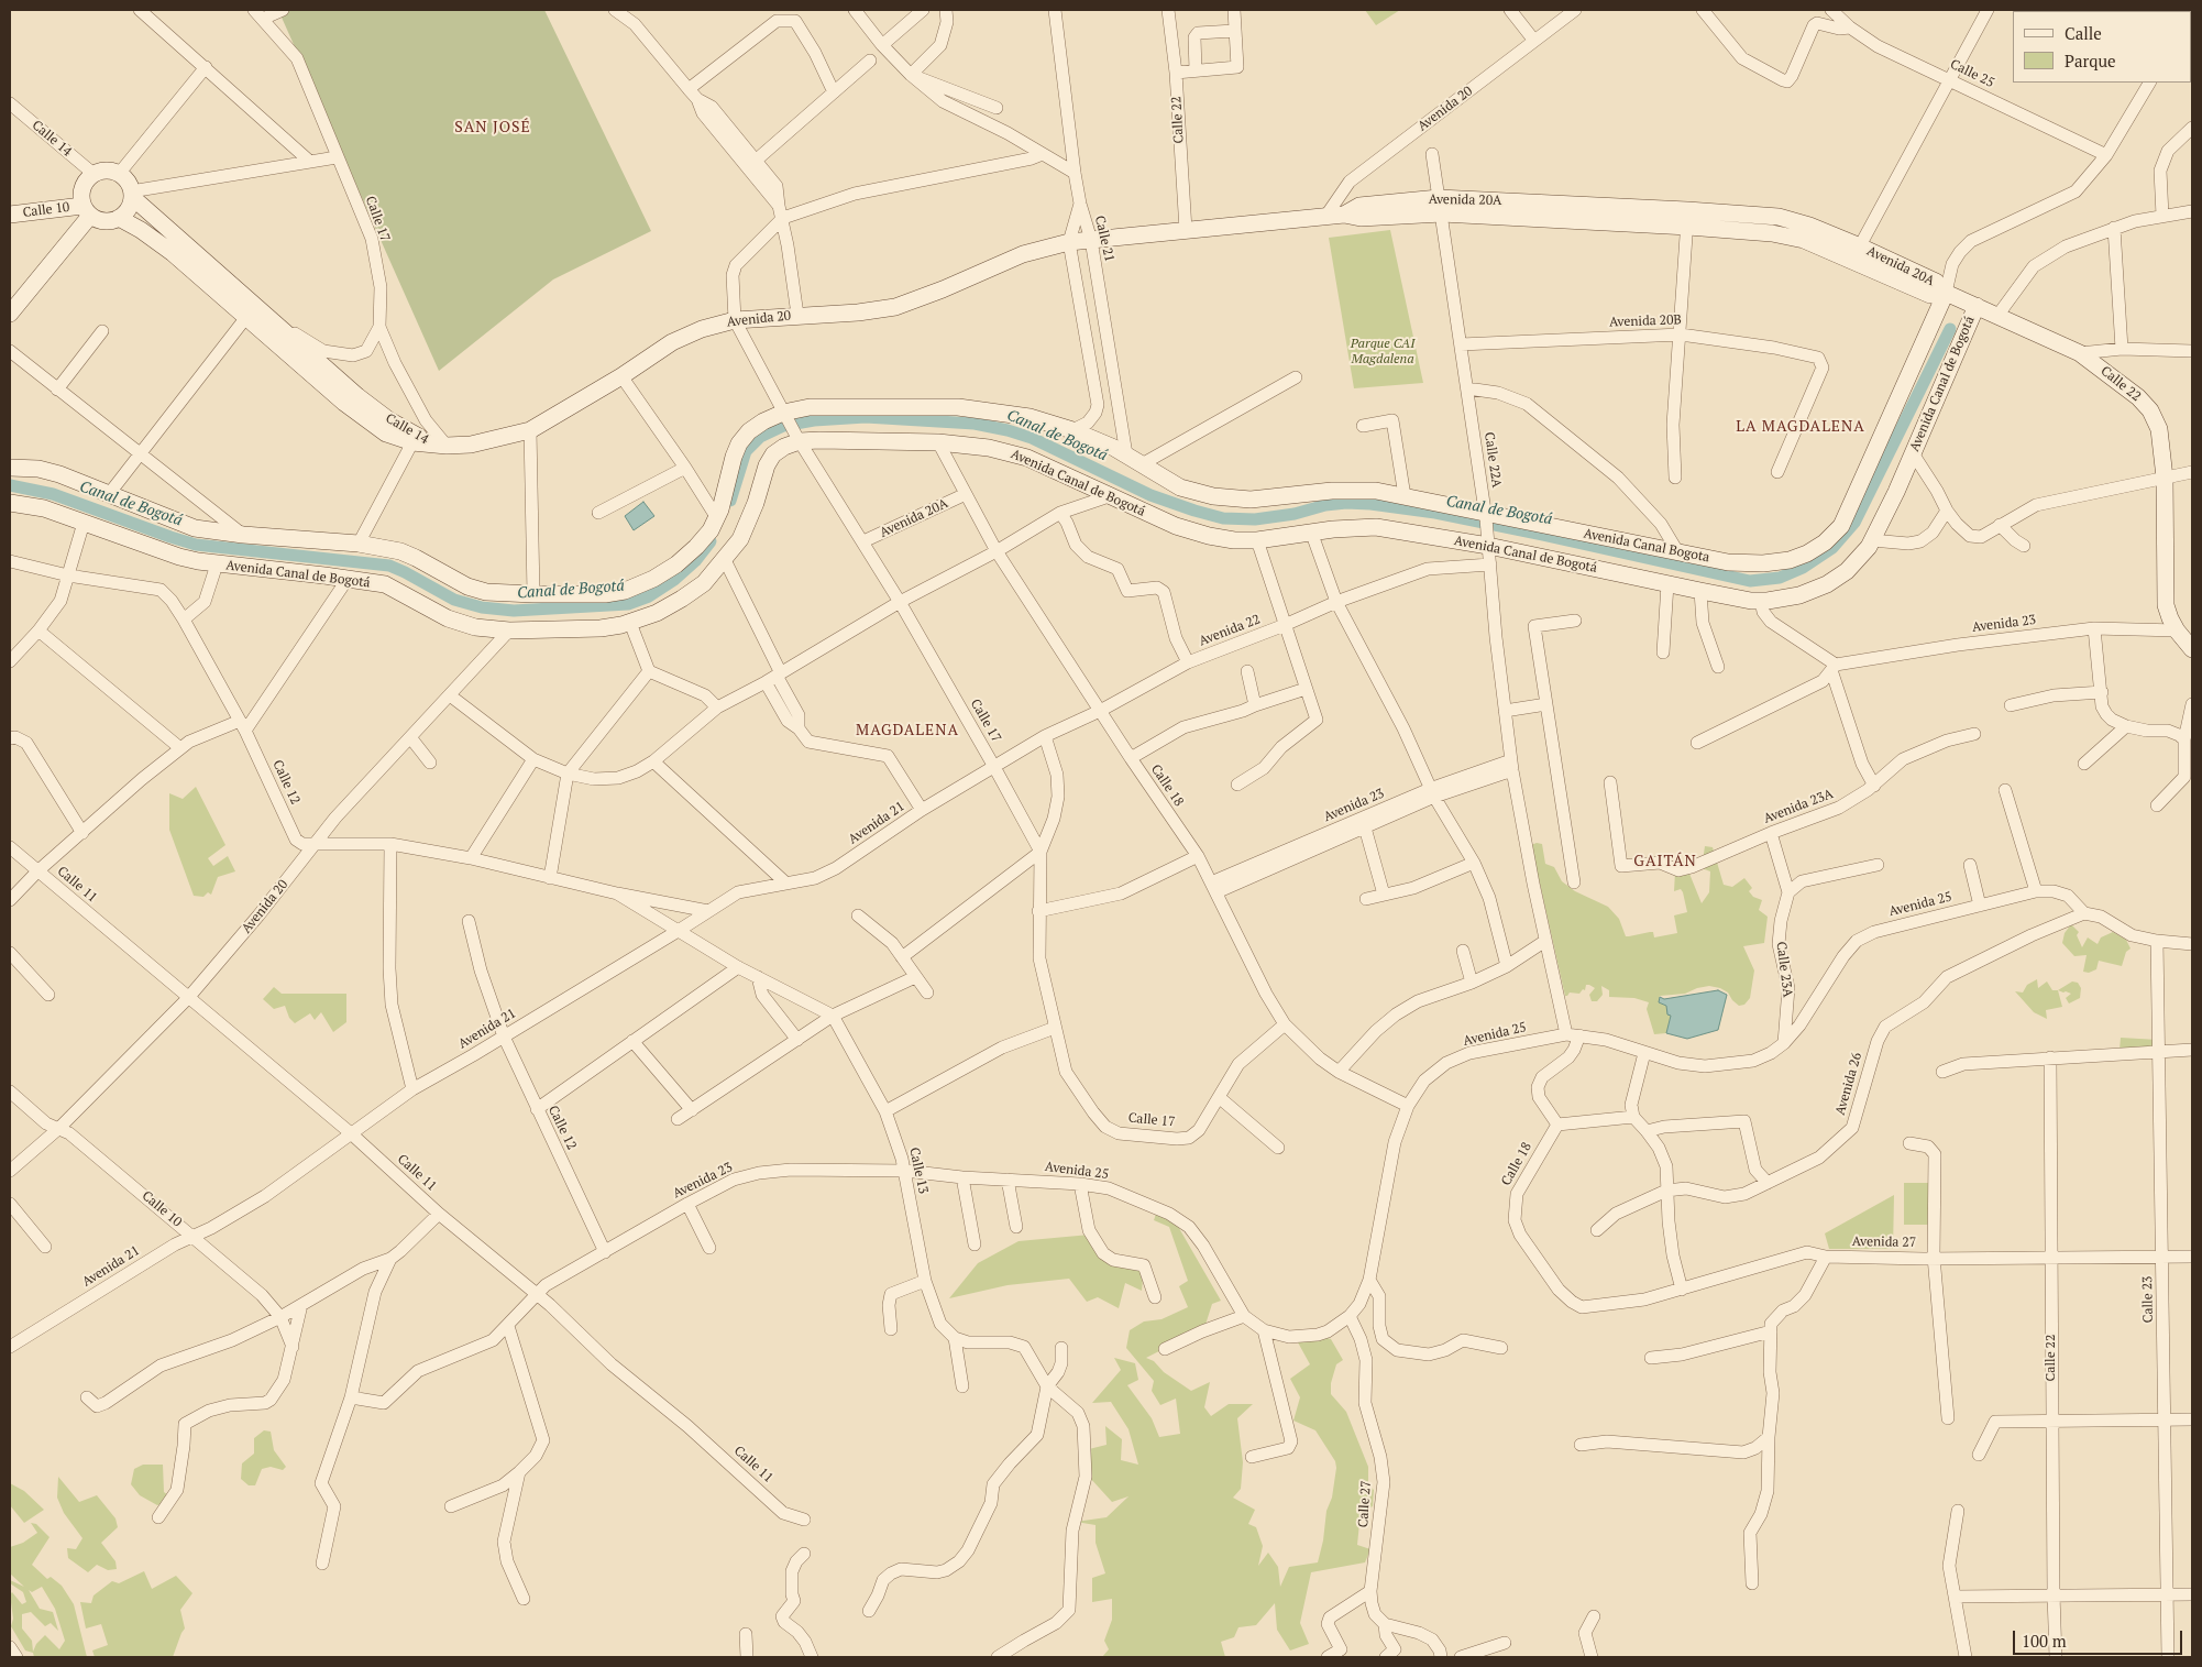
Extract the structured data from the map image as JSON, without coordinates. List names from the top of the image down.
{
  "streets": {
    "main road": [
      "Avenida 20",
      "Calle 22",
      "Calle 14",
      "Avenida 20A",
      "Calle 10",
      "Avenida Canal de Bogotá",
      "Avenida Canal Bogota"
    ],
    "street": [
      "Calle 25",
      "Calle 17",
      "Calle 21",
      "Avenida 20B",
      "Calle 22A",
      "Avenida 23",
      "Avenida 22",
      "Calle 12",
      "Calle 18",
      "Avenida 23A",
      "Avenida 21",
      "Calle 11",
      "Avenida 25",
      "Calle 23A",
      "Avenida 26",
      "Calle 13",
      "Avenida 27",
      "Calle 23",
      "Calle 27"
    ]
  },
  "crossings": [
    ["Avenida 20", "Calle 14"],
    ["Avenida 20", "Avenida 20A"],
    ["Avenida 20", "Calle 10"],
    ["Avenida 20", "Calle 17"],
    ["Avenida 20", "Calle 21"],
    ["Avenida 20", "Avenida Canal de Bogotá"],
    ["Avenida 20", "Calle 12"],
    ["Avenida 20", "Calle 11"],
    ["Calle 22", "Avenida 20A"],
    ["Calle 22", "Avenida Canal de Bogotá"],
    ["Calle 22", "Avenida Canal Bogota"],
    ["Calle 22", "Avenida 23"],
    ["Calle 22", "Avenida 27"],
    ["Calle 14", "Calle 10"],
    ["Calle 14", "Calle 17"],
    ["Avenida 20A", "Calle 17"],
    ["Avenida 20A", "Calle 21"],
    ["Avenida 20A", "Calle 22A"],
    ["Avenida 20A", "Avenida Canal Bogota"],
    ["Avenida 20A", "Calle 18"],
    ["Calle 10", "Avenida 21"],
    ["Calle 17", "Avenida Canal de Bogotá"],
    ["Calle 17", "Avenida 22"],
    ["Calle 17", "Avenida 21"],
    ["Avenida 20B", "Calle 22A"],
    ["Avenida Canal de Bogotá", "Calle 22A"],
    ["Avenida Canal de Bogotá", "Calle 18"],
    ["Calle 22A", "Avenida Canal Bogota"],
    ["Calle 22A", "Avenida 23"],
    ["Calle 22A", "Avenida 22"],
    ["Calle 22A", "Avenida 25"],
    ["Avenida 23", "Calle 12"],
    ["Avenida 23", "Calle 18"],
    ["Avenida 23", "Calle 11"],
    ["Avenida 23", "Avenida 25"],
    ["Avenida 23", "Calle 13"],
    ["Avenida 22", "Calle 18"],
    ["Avenida 22", "Avenida 21"],
    ["Calle 12", "Avenida 21"],
    ["Calle 12", "Calle 13"],
    ["Calle 18", "Avenida 25"],
    ["Calle 18", "Avenida 26"],
    ["Calle 18", "Avenida 27"],
    ["Avenida 21", "Calle 11"],
    ["Avenida 25", "Calle 23A"],
    ["Avenida 25", "Avenida 26"],
    ["Avenida 25", "Calle 13"],
    ["Avenida 25", "Calle 23"],
    ["Avenida 25", "Calle 27"],
    ["Avenida 26", "Avenida 27"],
    ["Avenida 27", "Calle 23"]
  ],
  "districts": [
    "SAN JOSÉ",
    "LA MAGDALENA",
    "MAGDALENA",
    "GAITÁN"
  ],
  "water": ["Canal de Bogotá"],
  "parks": ["Parque CAI Magdalena"],
  "legend": ["Calle", "Parque"],
  "scale_bar": "100 m"
}
